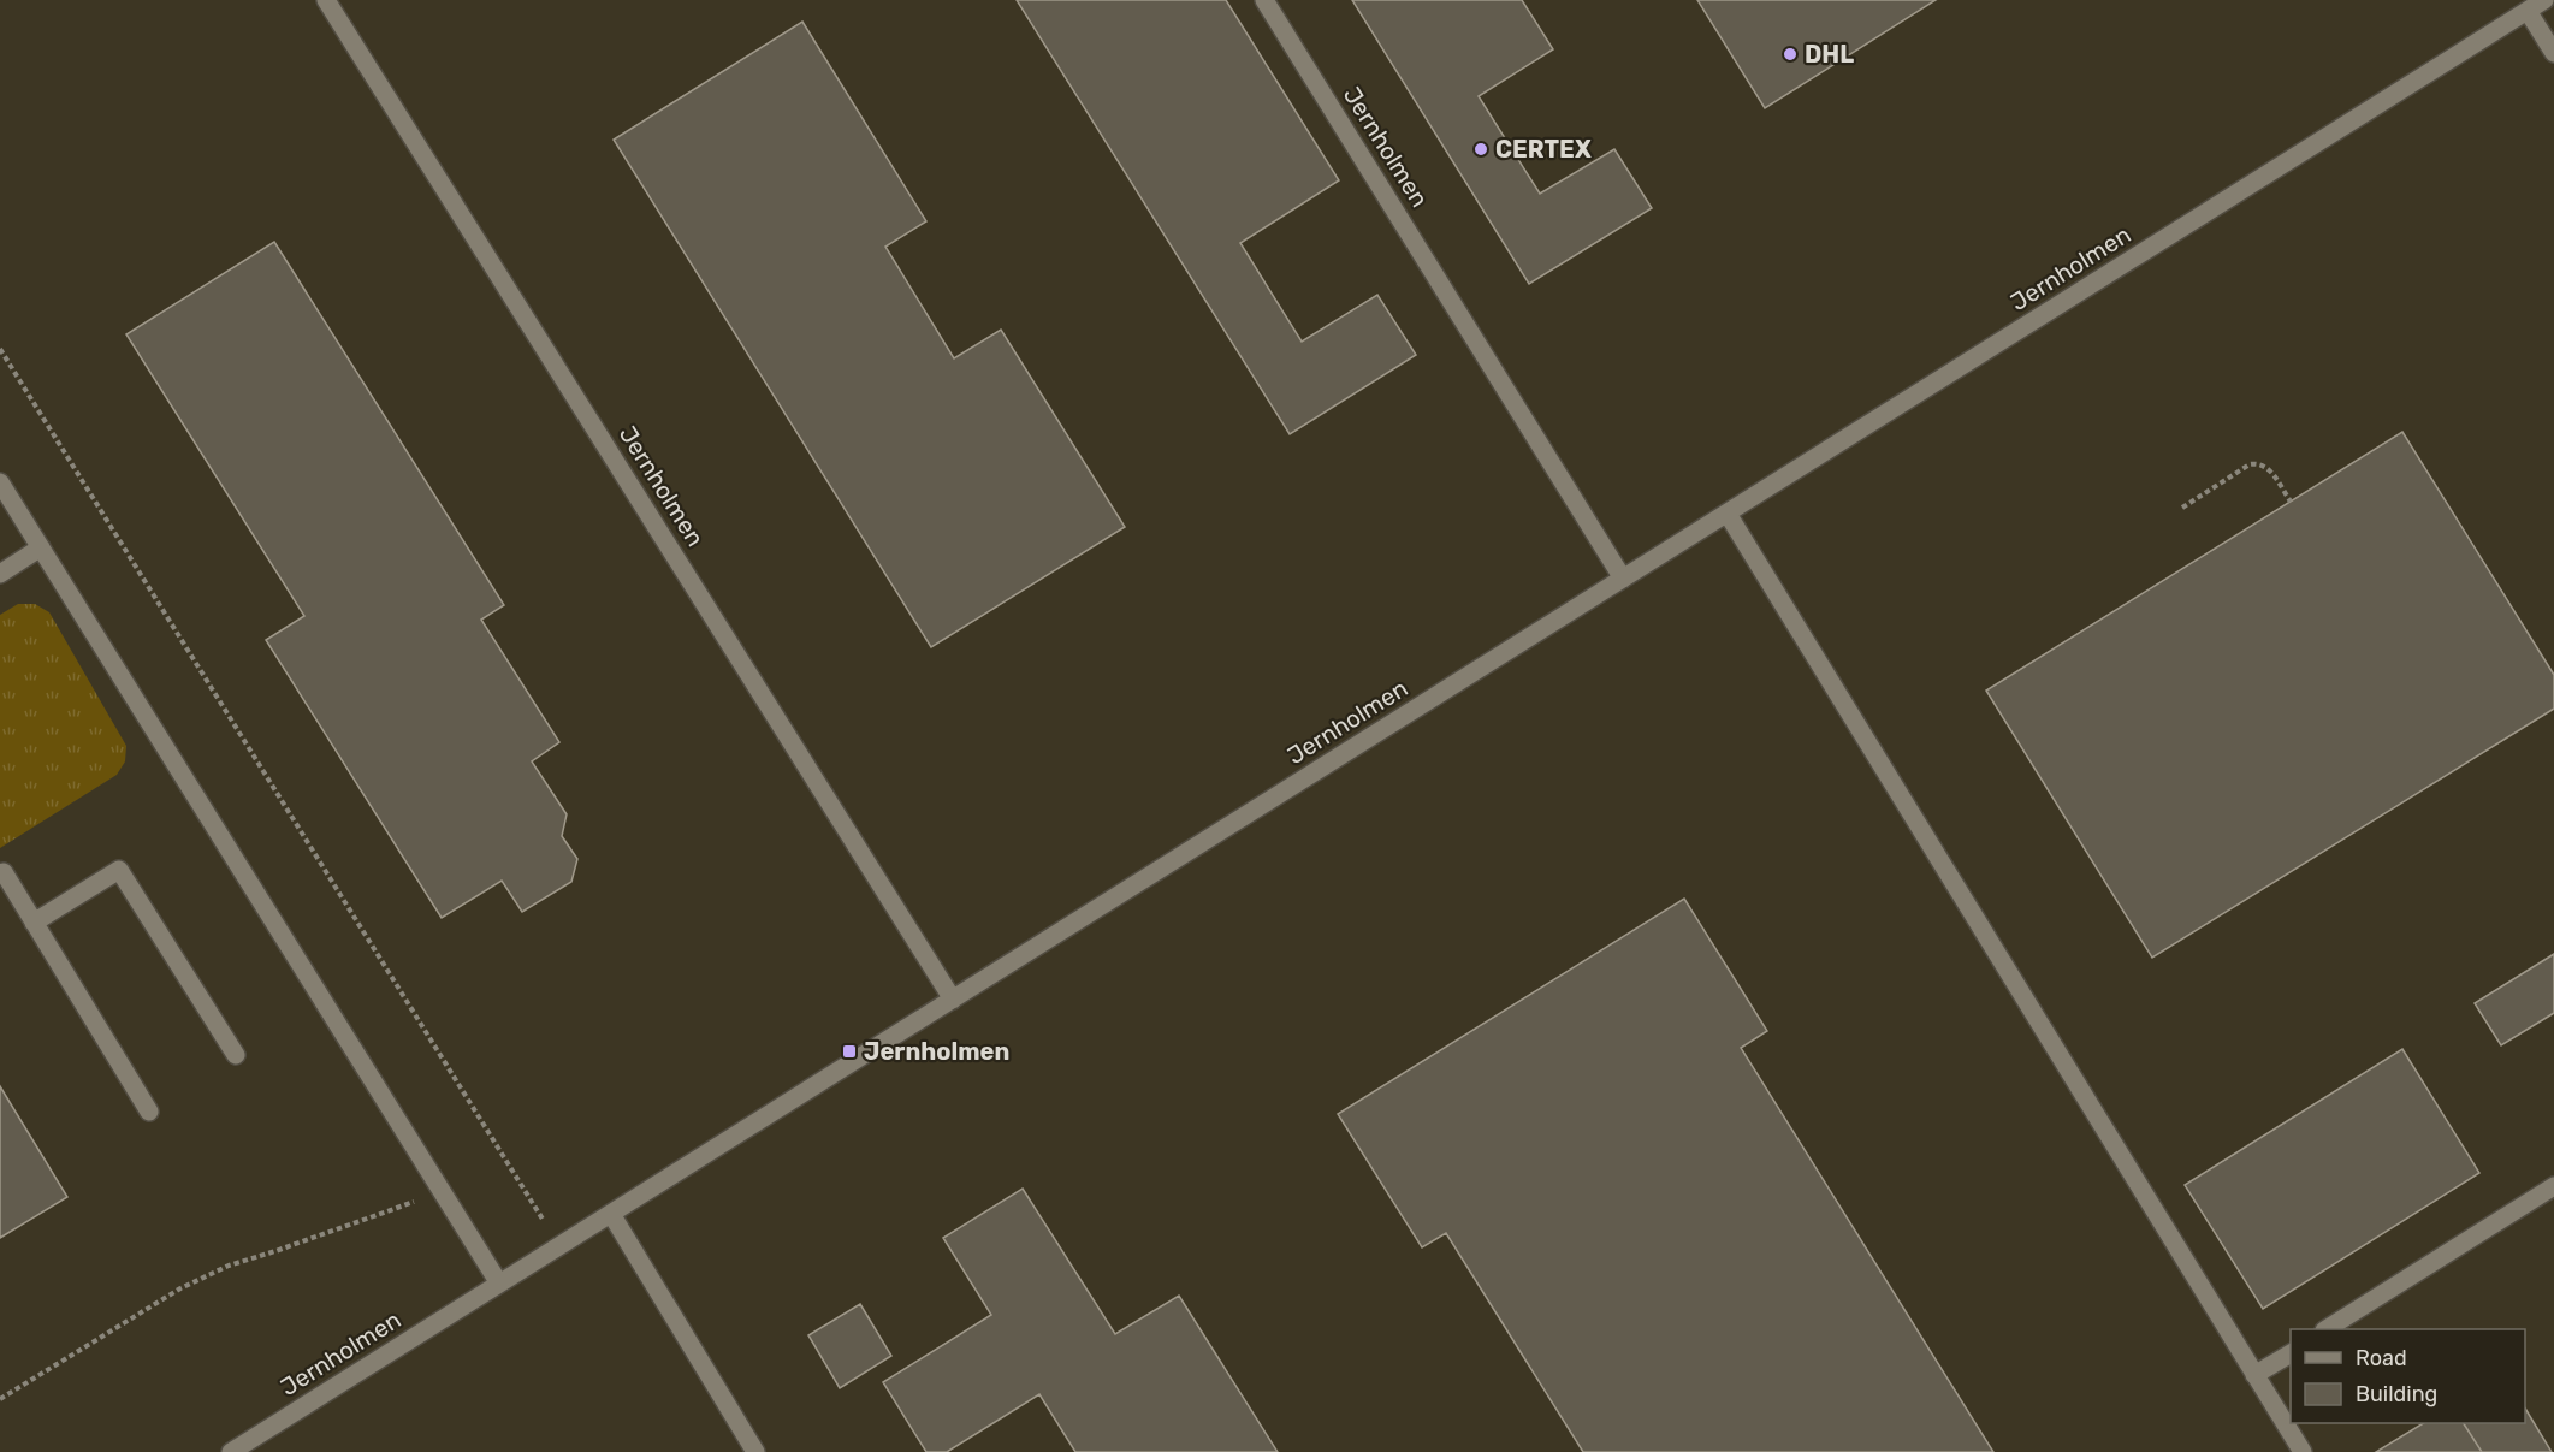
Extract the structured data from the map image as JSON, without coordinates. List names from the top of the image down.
{
  "streets": {
    "street": ["Jernholmen"]
  },
  "places": {
    "other": ["DHL", "CERTEX"],
    "transit": ["Jernholmen"]
  },
  "legend": ["Road", "Building"]
}
